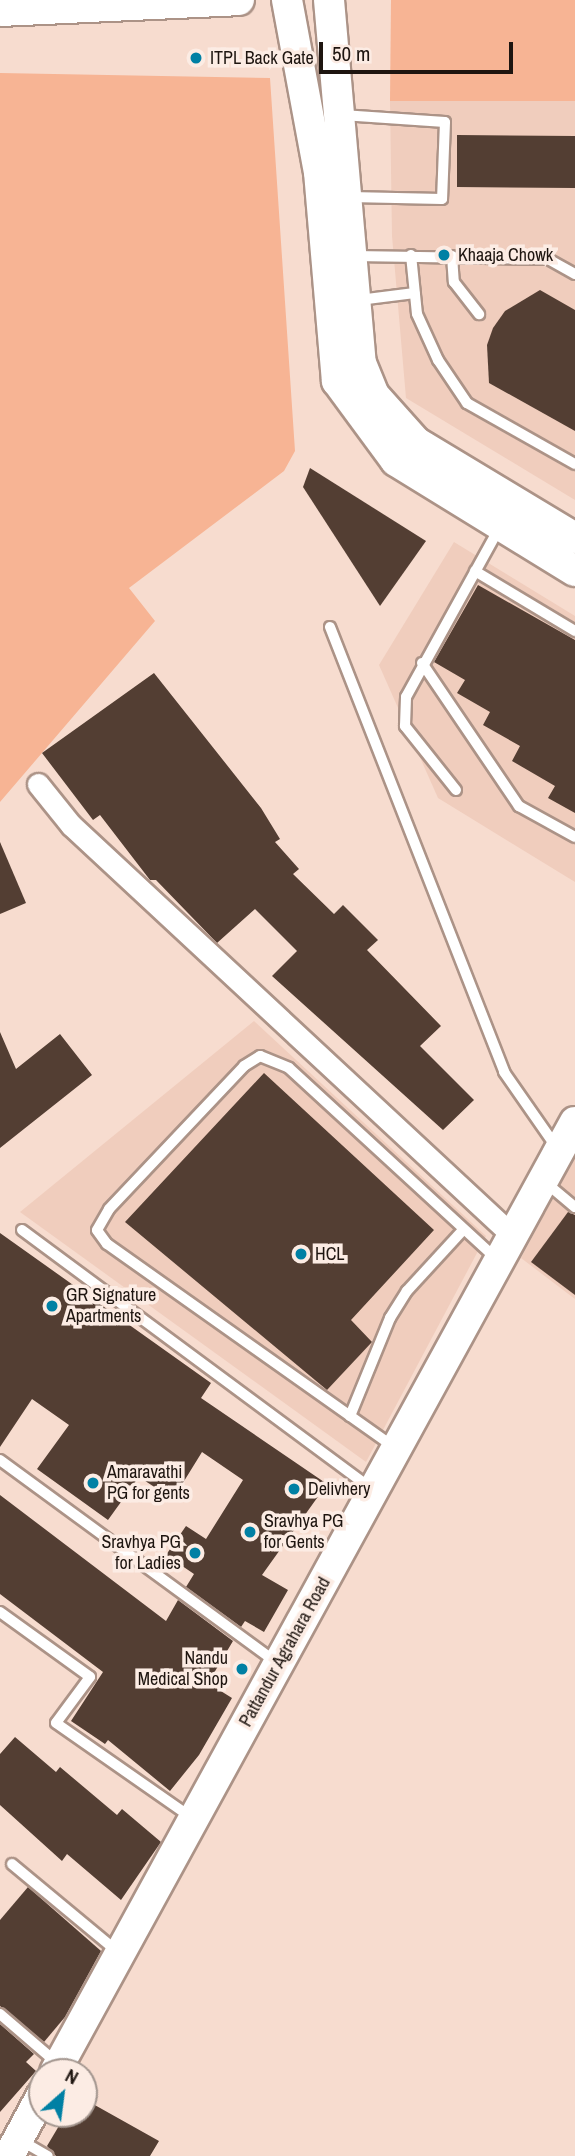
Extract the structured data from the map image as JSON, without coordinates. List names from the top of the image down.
{
  "streets": {
    "street": ["Pattandur Agrahara Road"]
  },
  "places": [
    "ITPL Back Gate",
    "Khaaja Chowk",
    "HCL",
    "GR Signature Apartments",
    "Amaravathi PG for gents",
    "Delivhery",
    "Sravhya PG for Gents",
    "Sravhya PG for Ladies",
    "Nandu Medical Shop"
  ],
  "scale_bar": "50 m",
  "north": "top right"
}
